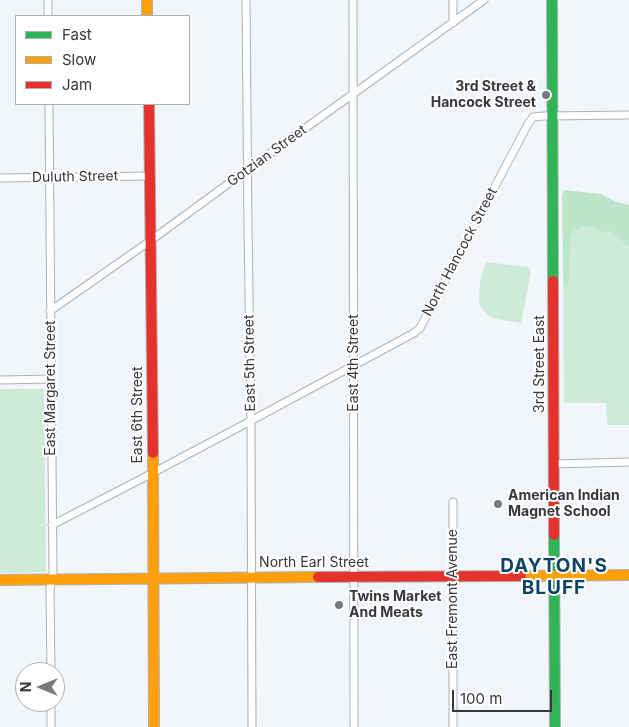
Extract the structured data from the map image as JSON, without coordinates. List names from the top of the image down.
{
  "streets": {
    "street": [
      "Gotzian Street",
      "Duluth Street",
      "North Hancock Street",
      "East 5th Street",
      "East 4th Street",
      "3rd Street East",
      "East Margaret Street",
      "East 6th Street",
      "North Earl Street",
      "East Fremont Avenue"
    ]
  },
  "crossings": [
    ["Gotzian Street", "East 5th Street"],
    ["Gotzian Street", "East 4th Street"],
    ["Gotzian Street", "East Margaret Street"],
    ["Gotzian Street", "East 6th Street"],
    ["Duluth Street", "East Margaret Street"],
    ["Duluth Street", "East 6th Street"],
    ["North Hancock Street", "East 5th Street"],
    ["North Hancock Street", "East 4th Street"],
    ["North Hancock Street", "3rd Street East"],
    ["North Hancock Street", "East Margaret Street"],
    ["North Hancock Street", "East 6th Street"],
    ["East 5th Street", "North Earl Street"],
    ["East 4th Street", "North Earl Street"],
    ["3rd Street East", "North Earl Street"],
    ["East Margaret Street", "North Earl Street"],
    ["East 6th Street", "North Earl Street"],
    ["North Earl Street", "East Fremont Avenue"]
  ],
  "districts": ["DAYTON'S BLUFF"],
  "places": ["3rd Street & Hancock Street", "American Indian Magnet School", "Twins Market And Meats"],
  "legend": ["Fast", "Slow", "Jam"],
  "scale_bar": "100 m",
  "north": "left"
}
